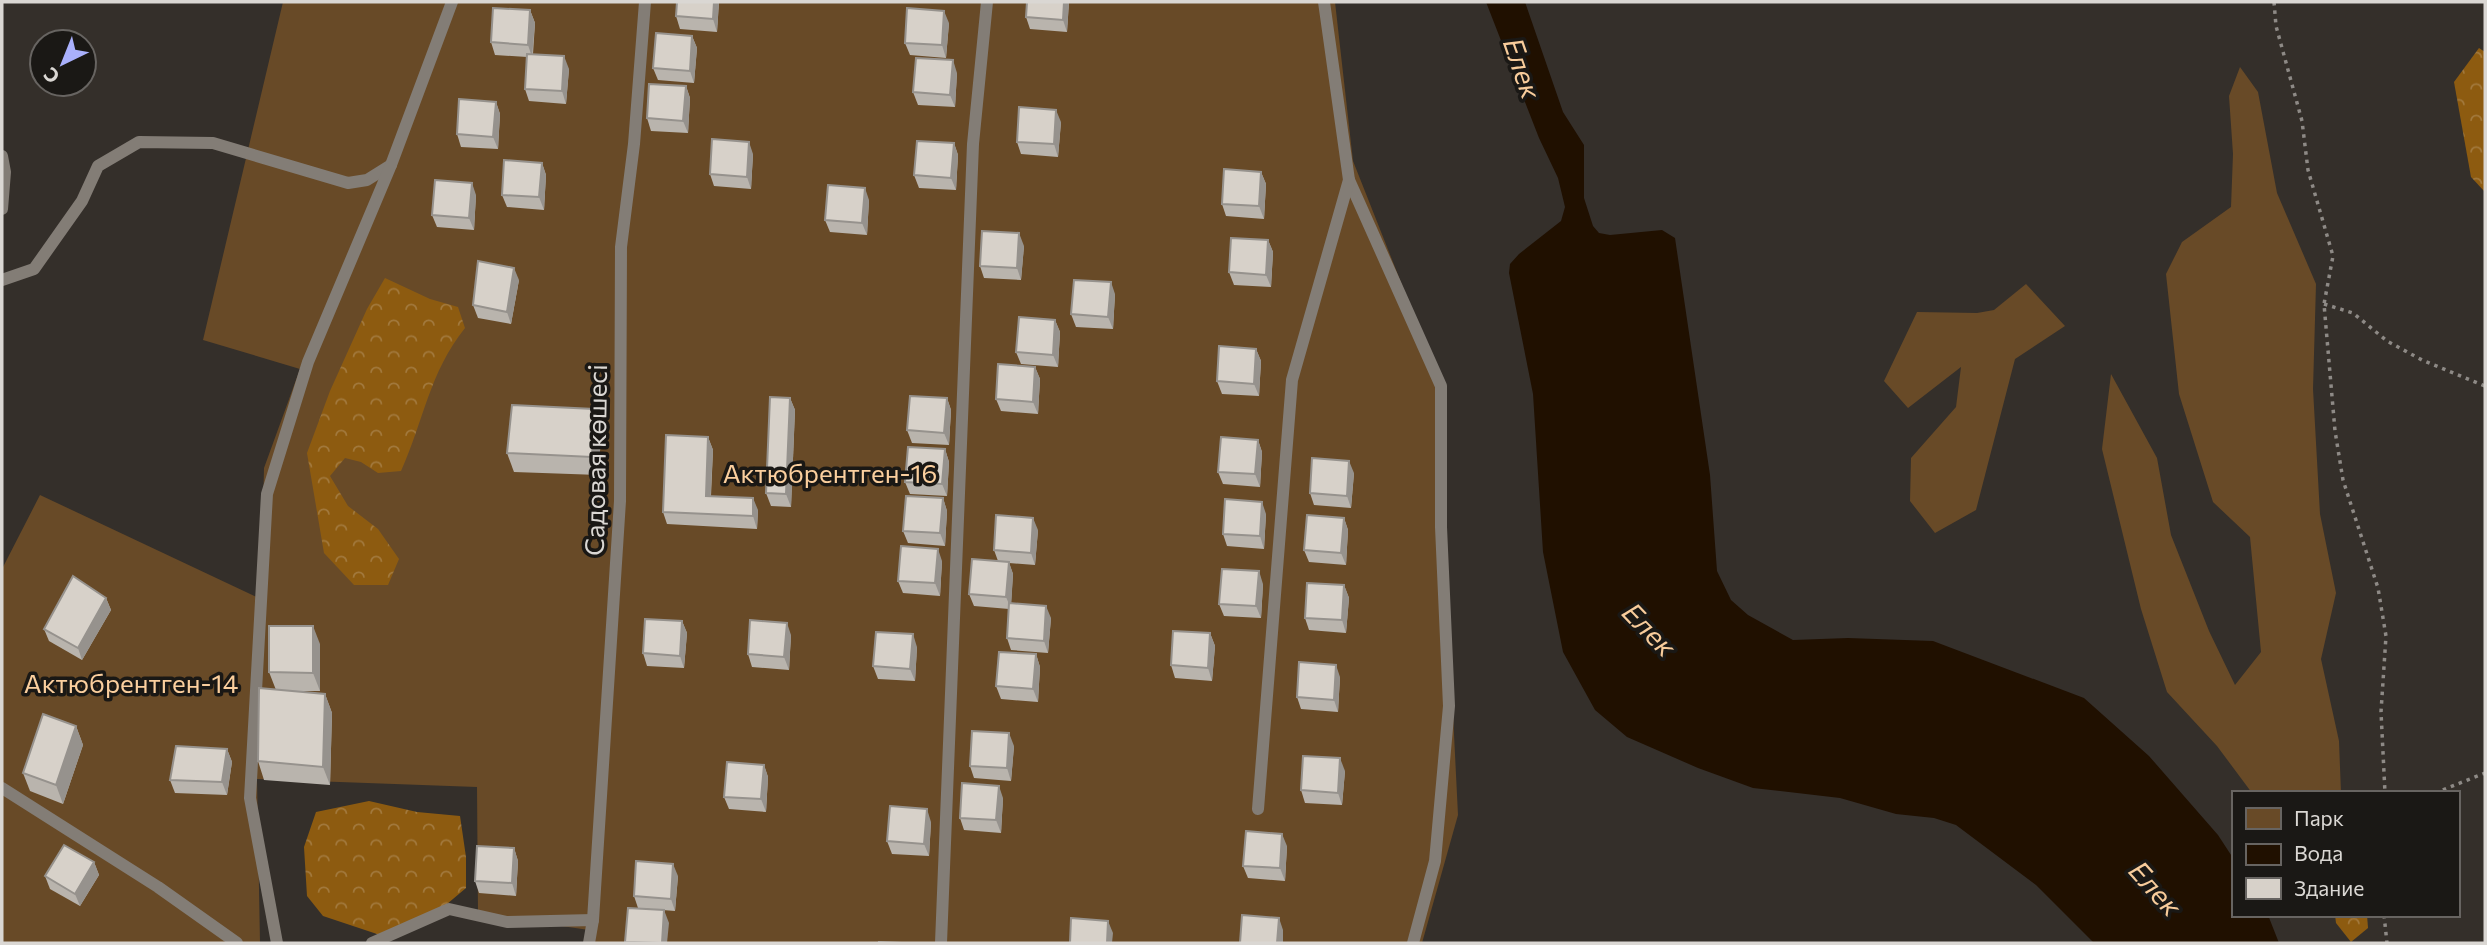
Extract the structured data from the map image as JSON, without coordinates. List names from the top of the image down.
{
  "streets": {
    "lane": ["Садовая көшесі"]
  },
  "water": ["Елек"],
  "parks": ["Актюбрентген-16", "Актюбрентген-14"],
  "legend": ["Парк", "Вода", "Здание"],
  "north": "bottom left"
}
